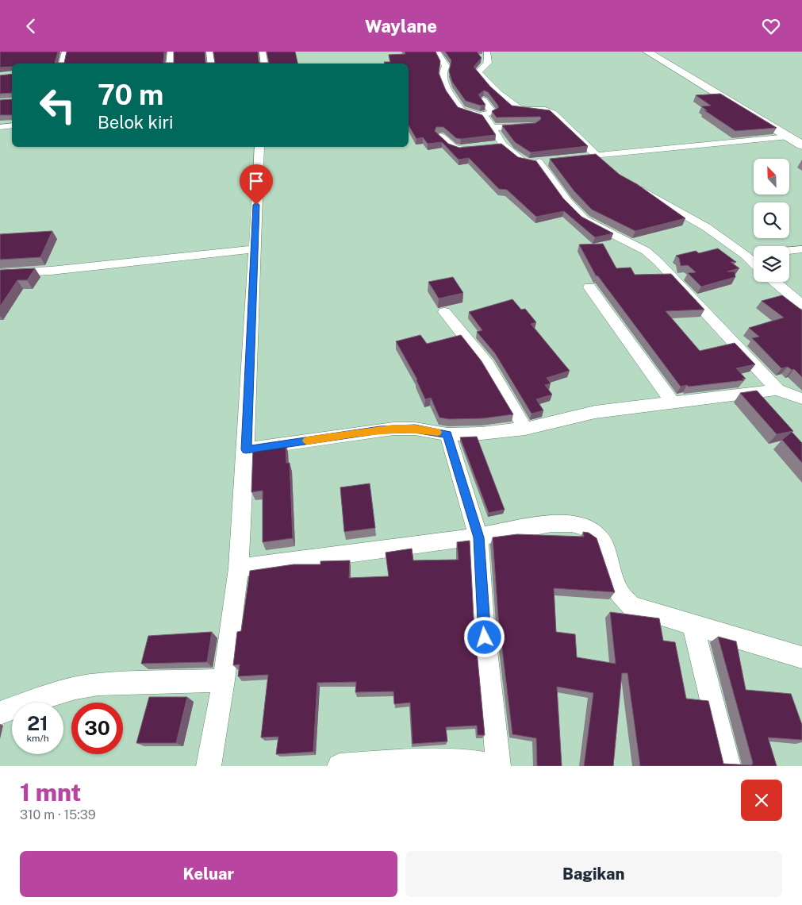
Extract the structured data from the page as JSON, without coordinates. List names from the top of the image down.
{
  "north": "top left",
  "page": {
    "header": "Waylane",
    "turn": ["70 m", "Belok kiri"],
    "speed": "21 km/h",
    "limit": "30",
    "heading": ["1 mnt", "310 m · 15:39"],
    "buttons": ["Keluar", "Bagikan"]
  }
}
